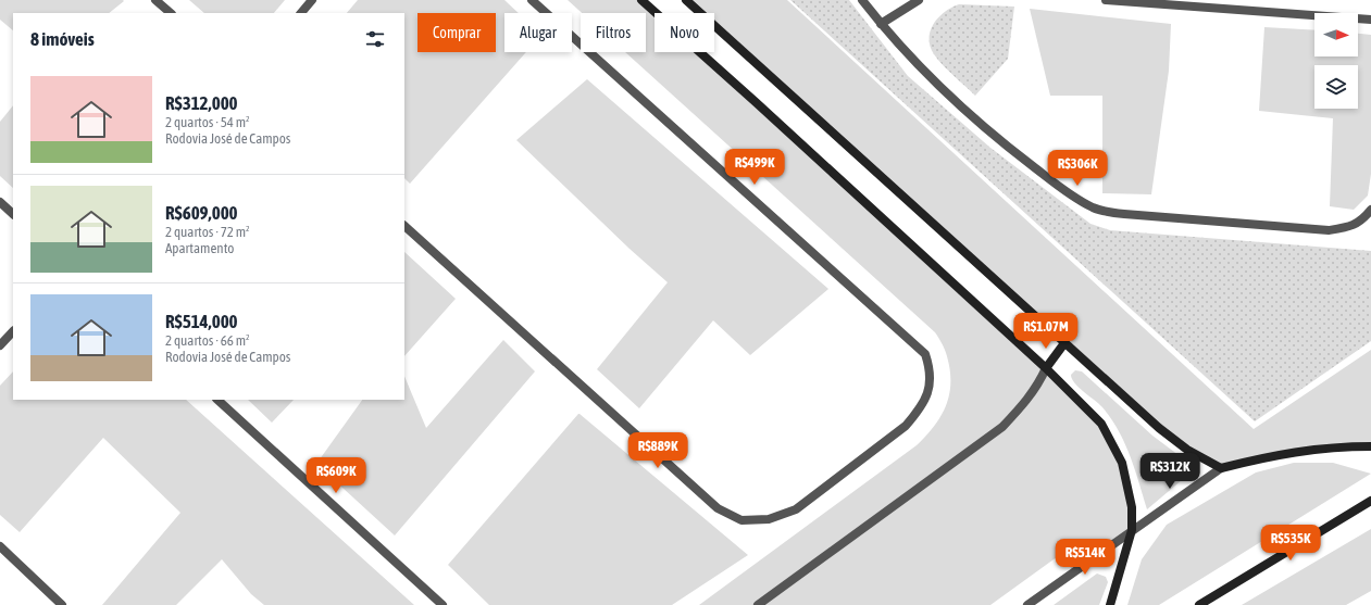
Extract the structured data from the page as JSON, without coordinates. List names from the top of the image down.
{
  "north": "right",
  "page": {
    "chip": [
      "Comprar",
      "Alugar",
      "Filtros",
      "Novo"
    ],
    "heading": "8 imóveis",
    "list": [
      {
        "name": "R$312,000",
        "note": "2 quartos · 54 m² · Rodovia José de Campos"
      },
      {
        "name": "R$609,000",
        "note": "2 quartos · 72 m² · Apartamento"
      },
      {
        "name": "R$514,000",
        "note": "2 quartos · 66 m² · Rodovia José de Campos"
      }
    ],
    "price": [
      "R$499K",
      "R$306K",
      "R$1.07M",
      "R$889K",
      "R$312K",
      "R$609K",
      "R$535K",
      "R$514K"
    ]
  }
}
